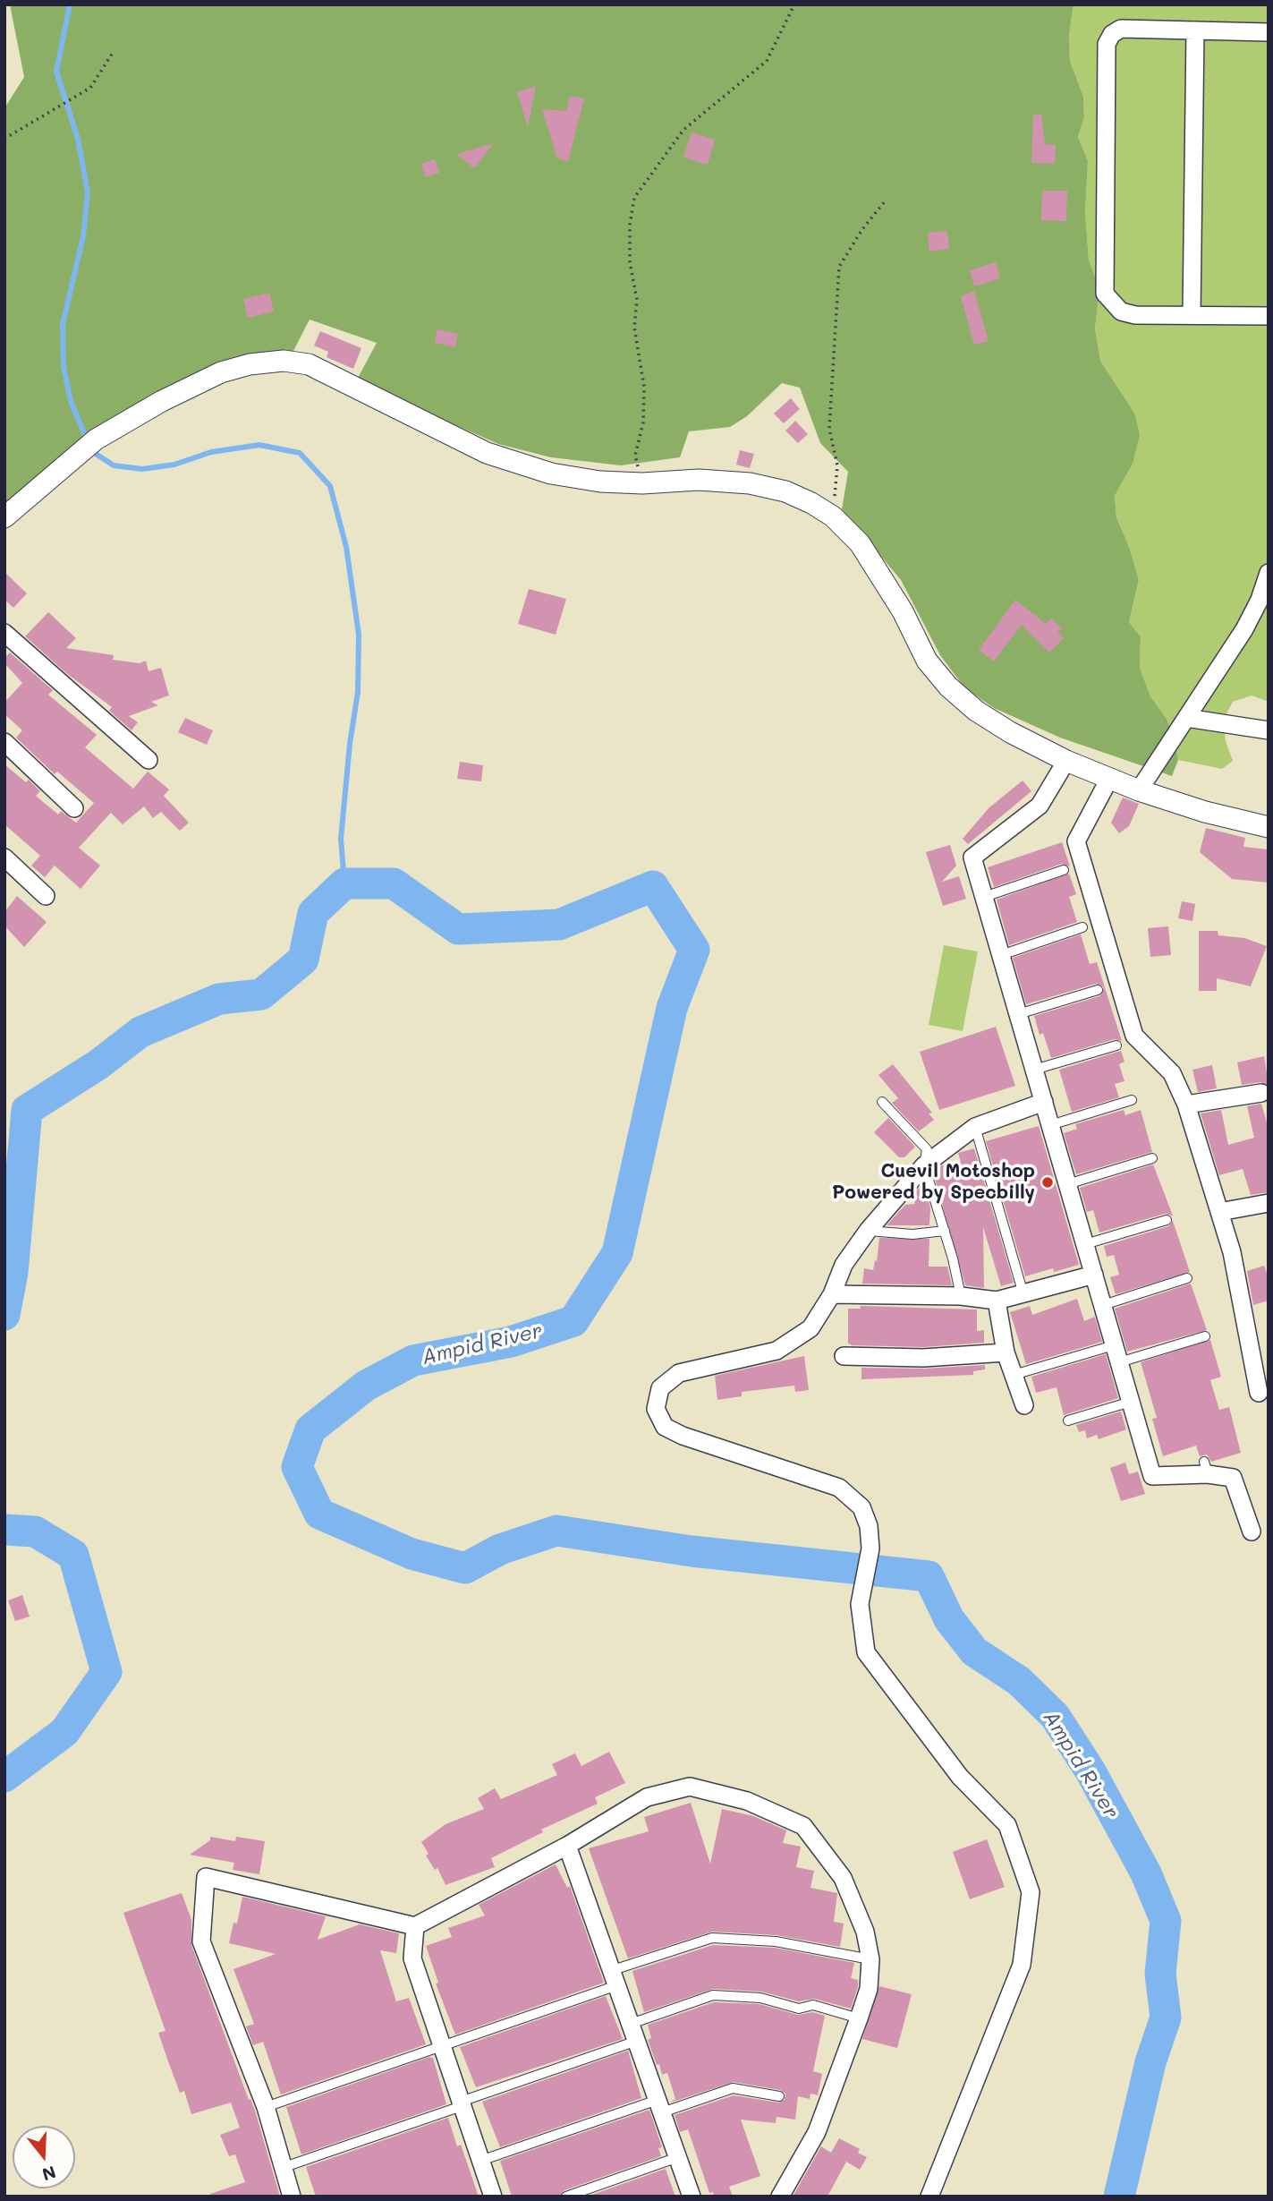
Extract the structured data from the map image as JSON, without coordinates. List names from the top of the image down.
{
  "water": ["Ampid River"],
  "places": ["Cuevil Motoshop Powered by Specbilly"],
  "north": "bottom"
}
